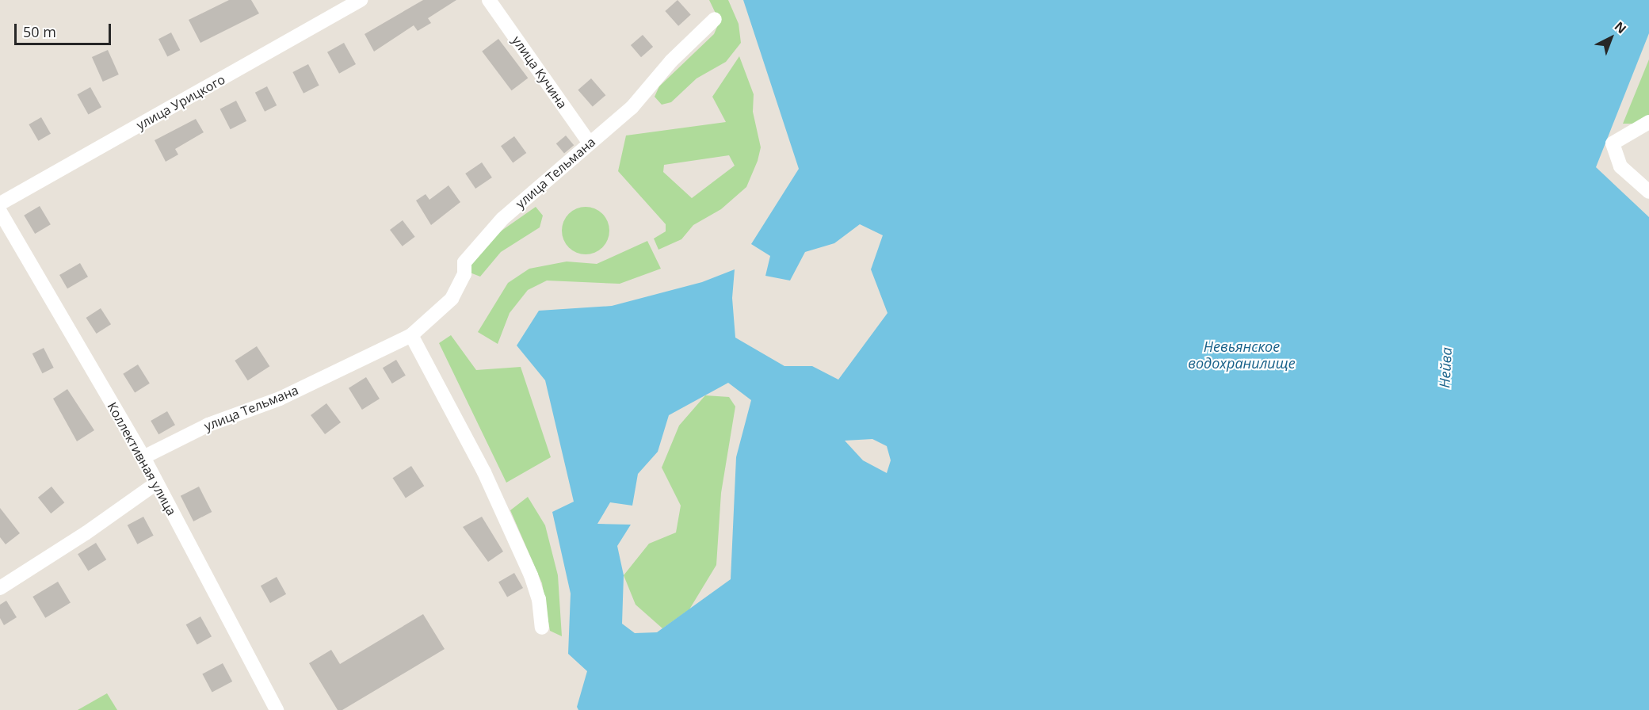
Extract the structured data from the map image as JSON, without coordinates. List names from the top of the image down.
{
  "streets": {
    "street": [
      "улица Кучина",
      "улица Урицкого",
      "улица Тельмана",
      "Коллективная улица"
    ]
  },
  "crossings": [
    ["улица Кучина", "улица Тельмана"],
    ["улица Тельмана", "Коллективная улица"]
  ],
  "water": ["Невьянское водохранилище", "Нейва"],
  "scale_bar": "50 m",
  "north": "top right"
}
